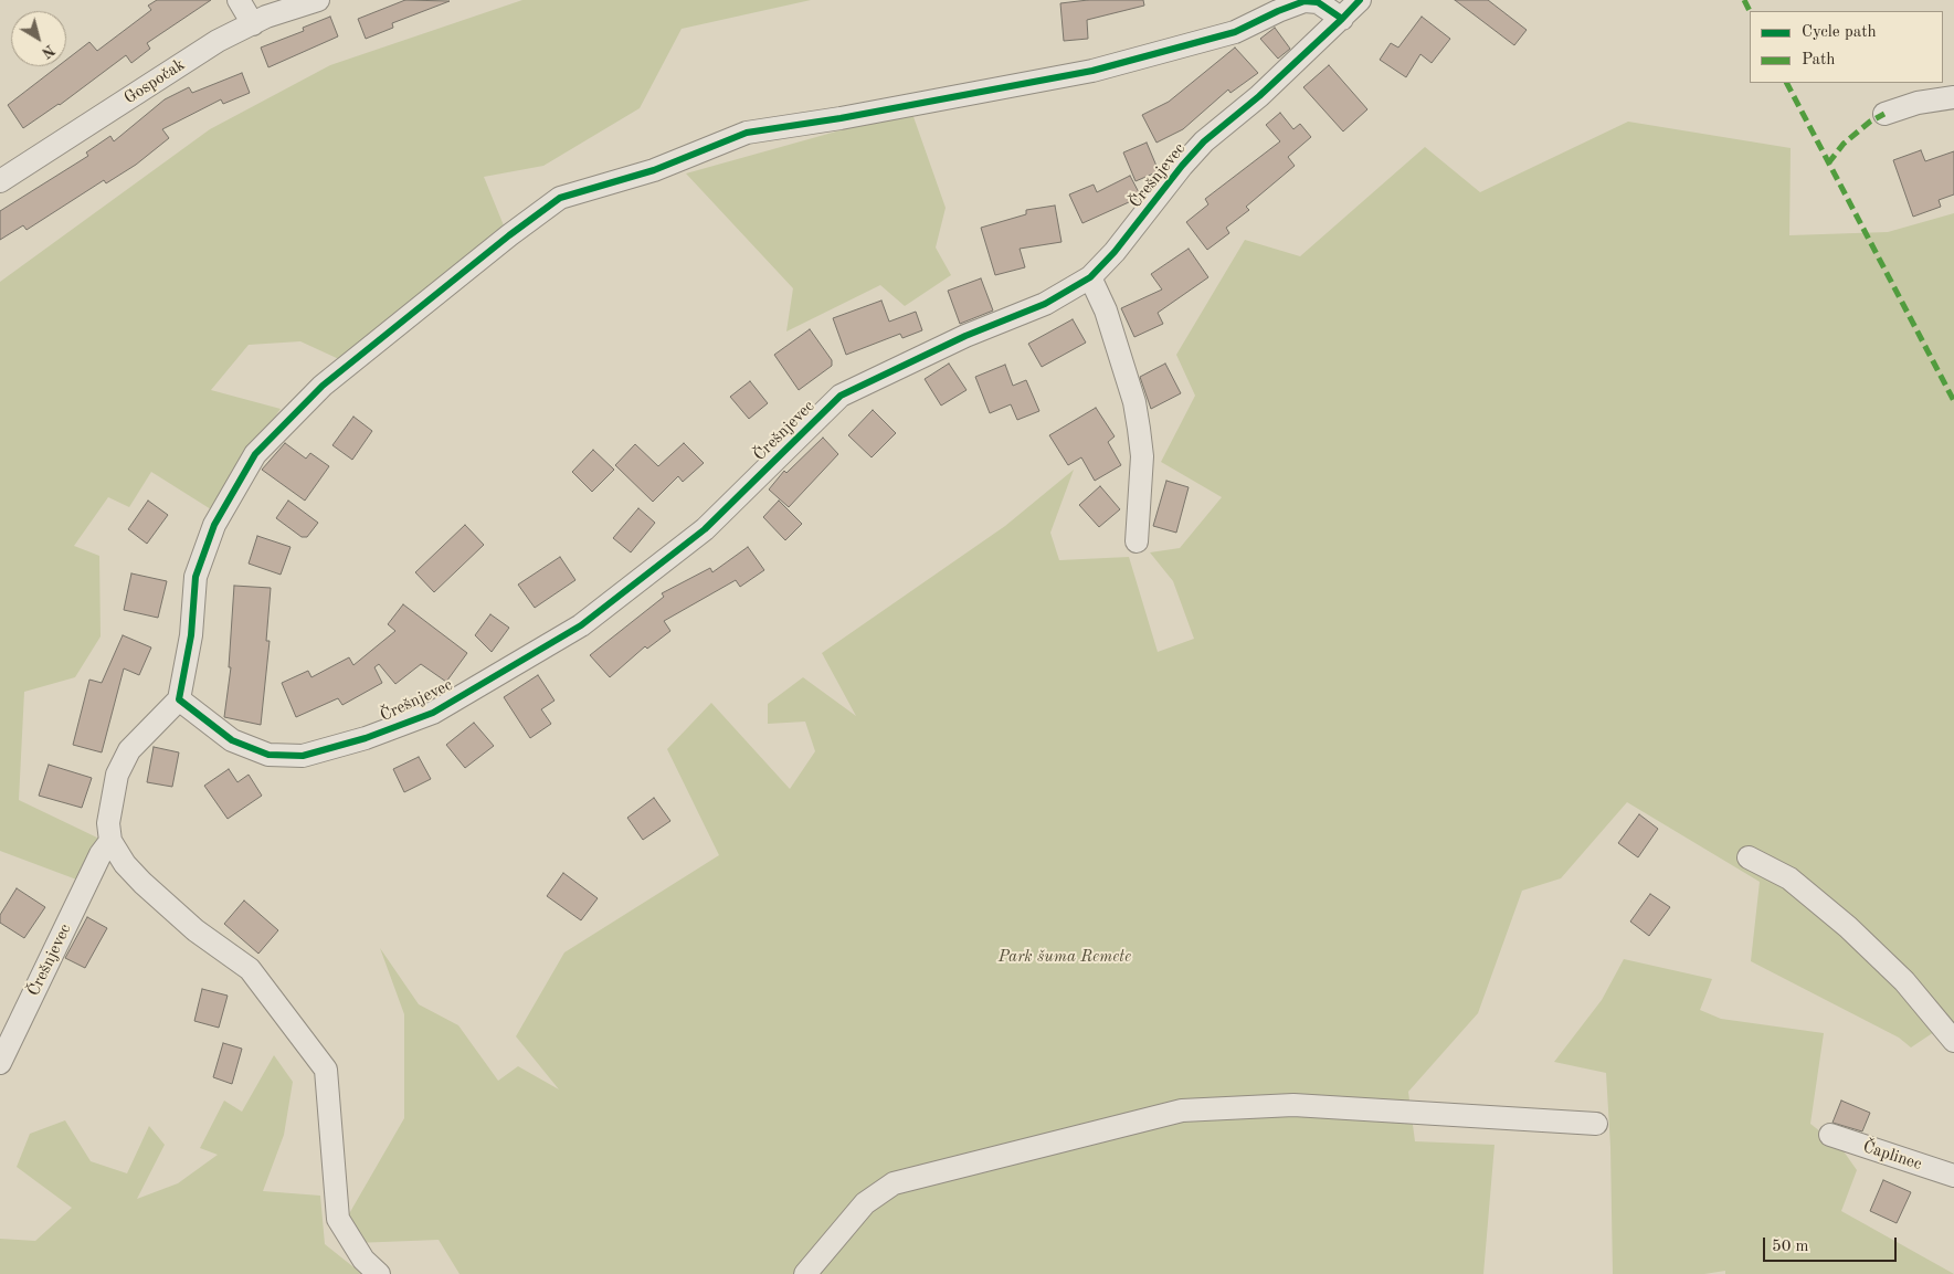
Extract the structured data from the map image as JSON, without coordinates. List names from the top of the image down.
{
  "streets": {
    "street": ["Gospočak", "Črešnjevec", "Čaplinec"]
  },
  "parks": ["Park šuma Remete"],
  "legend": ["Cycle path", "Path"],
  "scale_bar": "50 m",
  "north": "bottom right"
}
